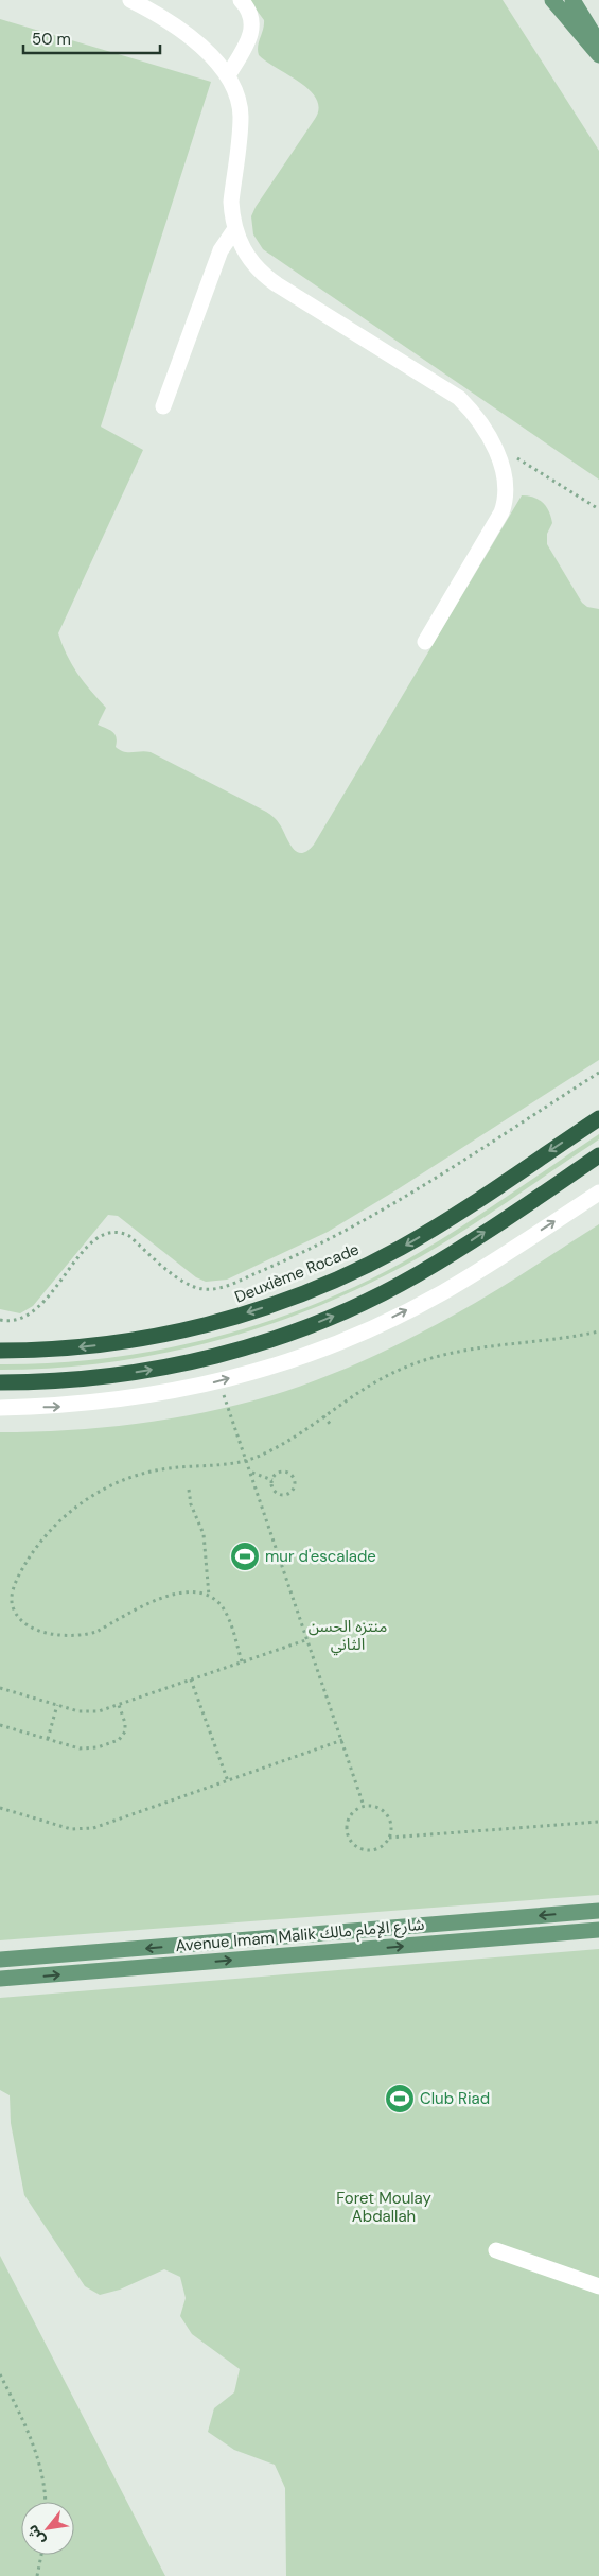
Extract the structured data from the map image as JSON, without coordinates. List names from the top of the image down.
{
  "streets": {
    "highway": ["Deuxième Rocade"],
    "main road": ["Avenue Imam Malik شارع الإمام مالك"]
  },
  "parks": ["منتزه الحسن الثاني", "Foret Moulay Abdallah"],
  "places": {
    "sports": ["mur d'escalade", "Club Riad"]
  },
  "scale_bar": "50 m",
  "north": "bottom left"
}
